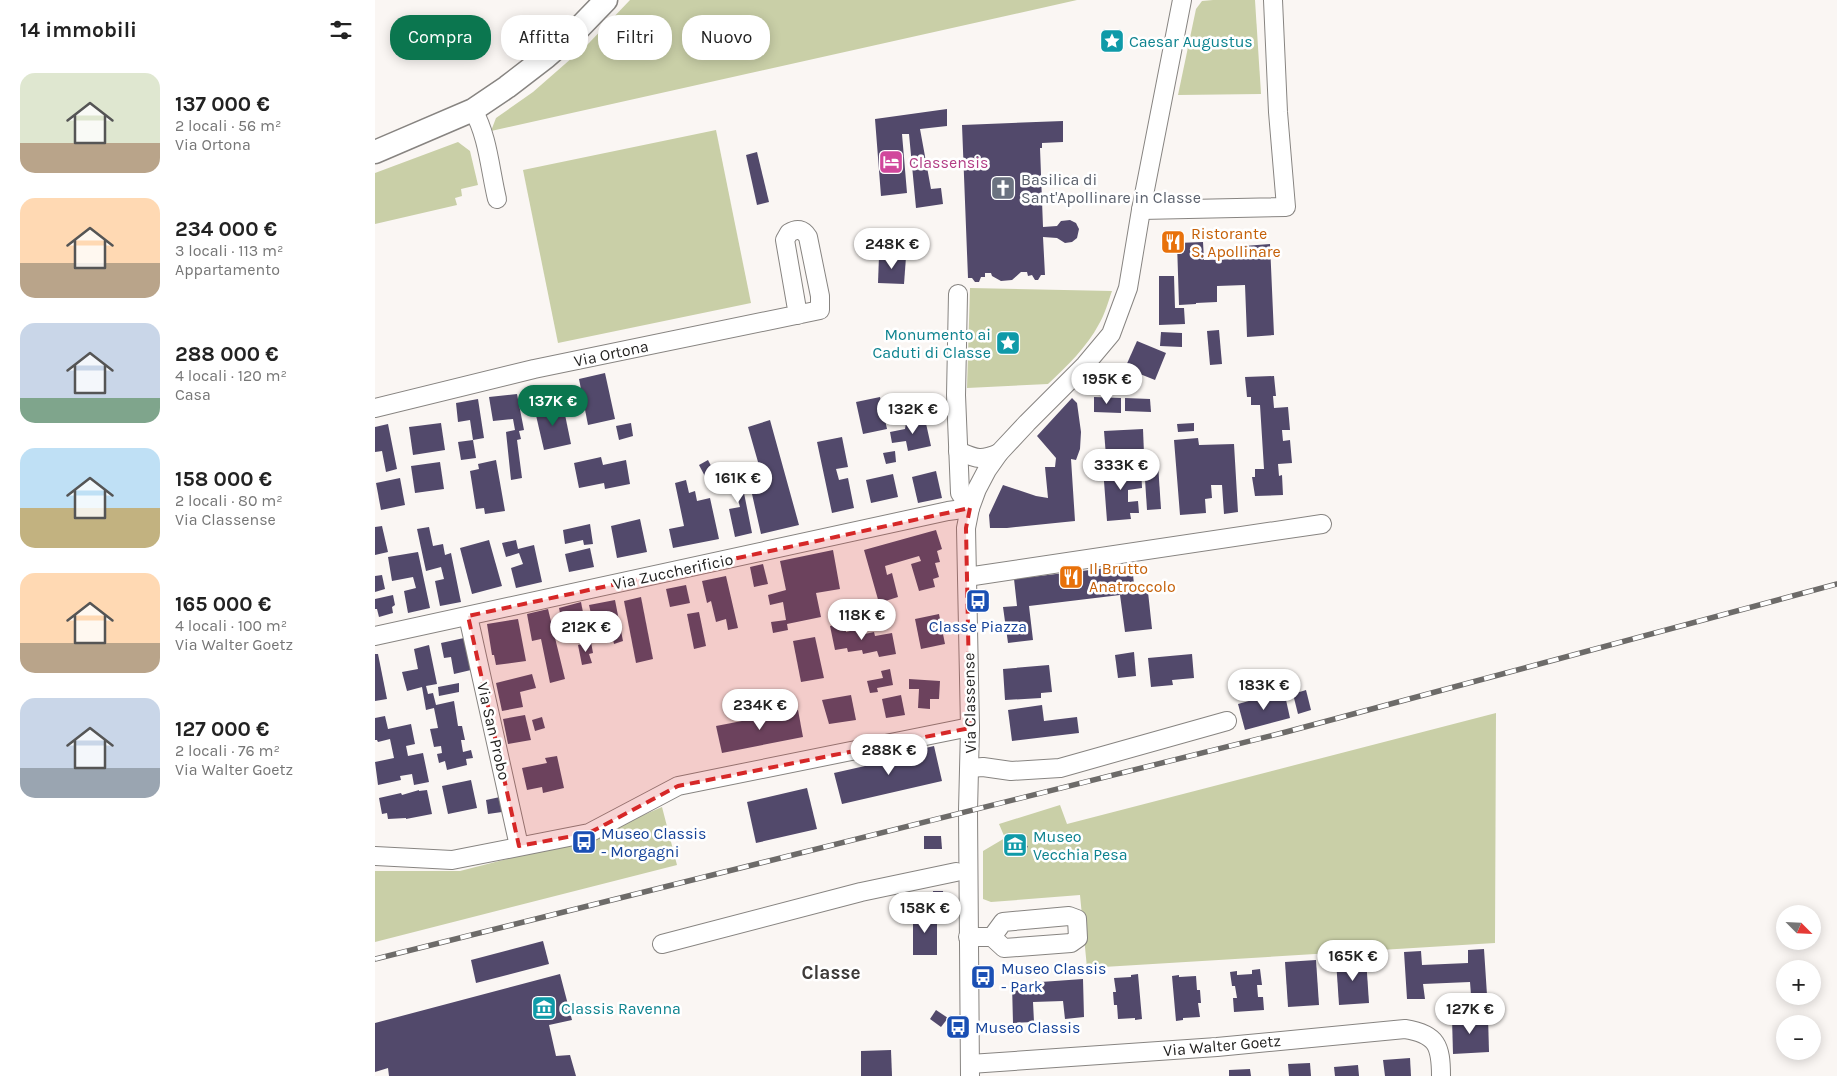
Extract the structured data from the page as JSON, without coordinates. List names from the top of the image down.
{
  "streets": {
    "street": [
      "Via Ortona",
      "Via Zuccherificio",
      "Via Classense",
      "Via San Probo",
      "Via Walter Goetz"
    ]
  },
  "crossings": [
    ["Via Zuccherificio", "Via Classense"],
    ["Via Zuccherificio", "Via San Probo"],
    ["Via Classense", "Via Walter Goetz"]
  ],
  "districts": ["Classe"],
  "places": {
    "place": ["Caesar Augustus", "Monumento ai Caduti di Classe"],
    "hotel": ["Classensis"],
    "church": ["Basilica di Sant'Apollinare in Classe"],
    "restaurant": ["Ristorante S. Apollinare", "Il Brutto Anatroccolo"],
    "bus stop": [
      "Classe Piazza",
      "Museo Classis - Morgagni",
      "Museo Classis - Park",
      "Museo Classis"
    ],
    "museum": ["Museo Vecchia Pesa", "Classis Ravenna"]
  },
  "north": "bottom right",
  "page": {
    "heading": "14 immobili",
    "chip": [
      "Compra",
      "Affitta",
      "Filtri",
      "Nuovo"
    ],
    "list": [
      {
        "name": "137 000 €",
        "note": "2 locali · 56 m² · Via Ortona"
      },
      {
        "name": "234 000 €",
        "note": "3 locali · 113 m² · Appartamento"
      },
      {
        "name": "288 000 €",
        "note": "4 locali · 120 m² · Casa"
      },
      {
        "name": "158 000 €",
        "note": "2 locali · 80 m² · Via Classense"
      },
      {
        "name": "165 000 €",
        "note": "4 locali · 100 m² · Via Walter Goetz"
      },
      {
        "name": "127 000 €",
        "note": "2 locali · 76 m² · Via Walter Goetz"
      }
    ],
    "price": [
      "248K €",
      "195K €",
      "137K €",
      "132K €",
      "333K €",
      "161K €",
      "118K €",
      "212K €",
      "183K €",
      "234K €",
      "288K €",
      "158K €",
      "165K €",
      "127K €"
    ],
    "map_buttons": ["+", "−"]
  }
}
